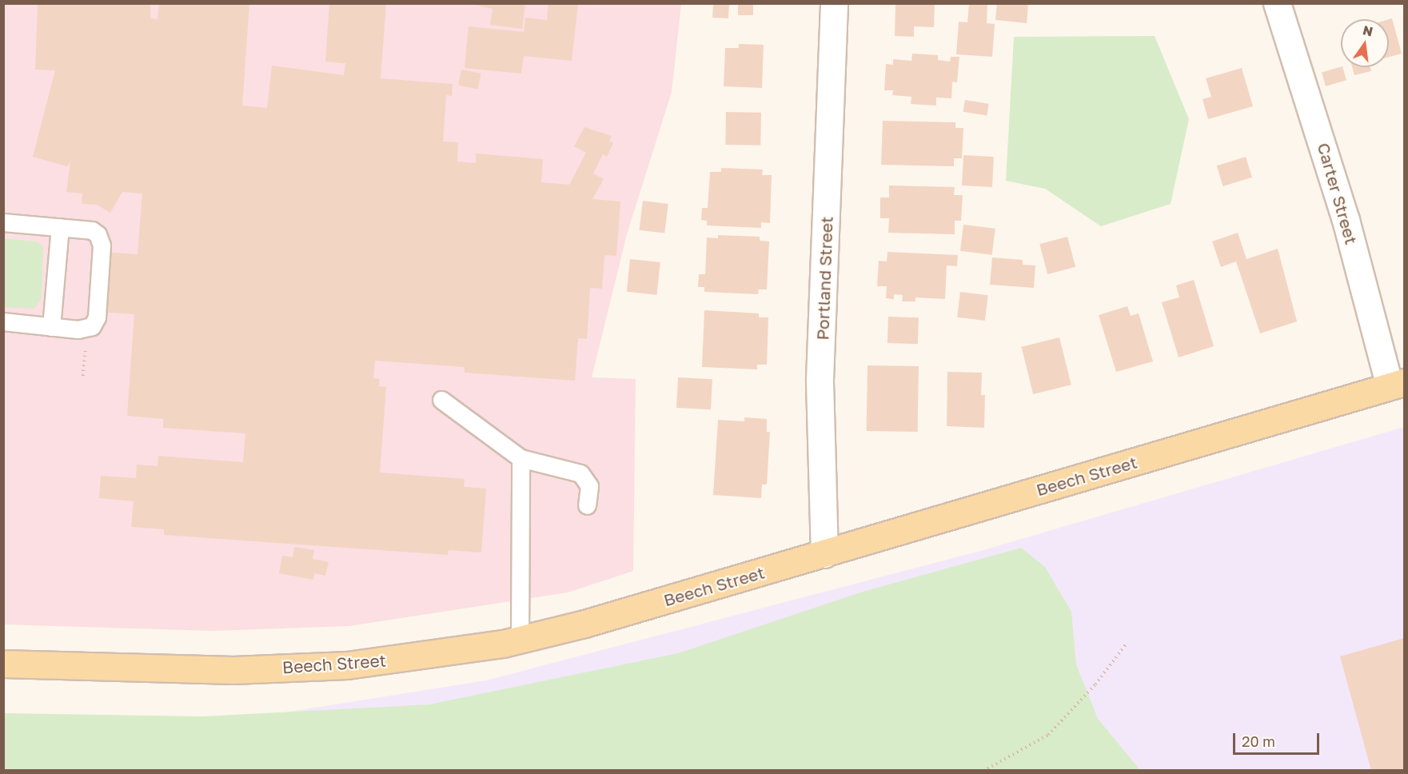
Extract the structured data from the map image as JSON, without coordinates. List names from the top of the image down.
{
  "streets": {
    "main road": ["Beech Street"],
    "street": ["Carter Street", "Portland Street"]
  },
  "crossings": [
    ["Carter Street", "Beech Street"],
    ["Portland Street", "Beech Street"]
  ],
  "scale_bar": "20 m",
  "north": "top"
}
